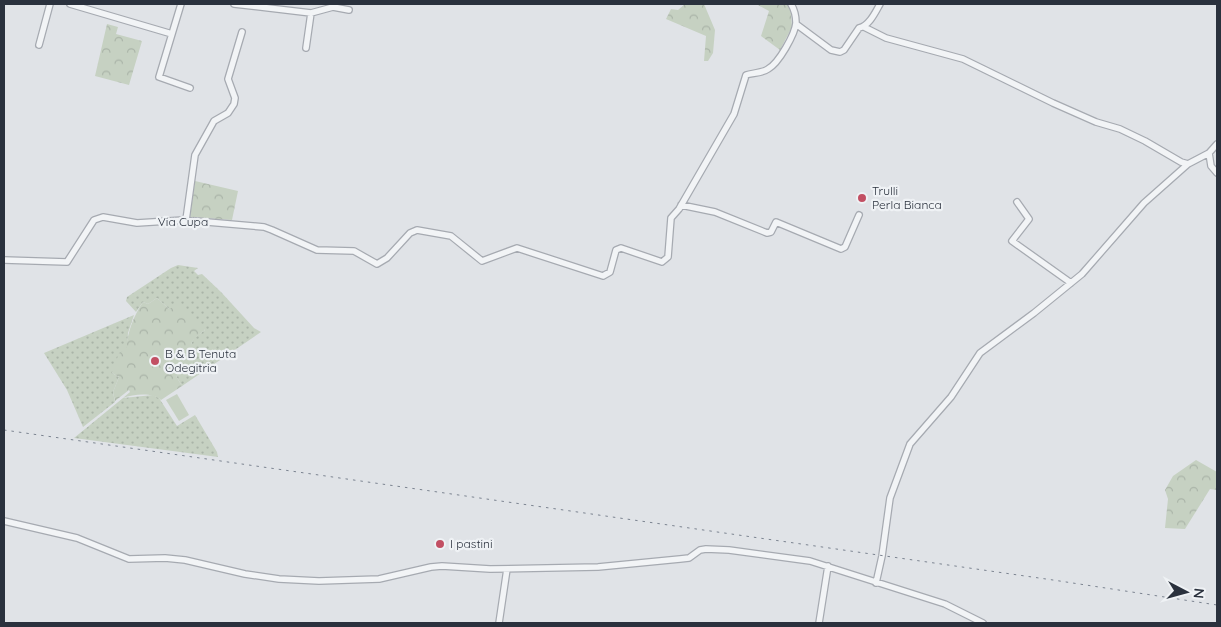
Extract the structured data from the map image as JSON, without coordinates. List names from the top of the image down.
{
  "streets": {
    "street": ["Via Cupa"]
  },
  "places": ["Trulli Perla Bianca", "B & B Tenuta Odegitria", "I pastini"],
  "north": "right"
}
